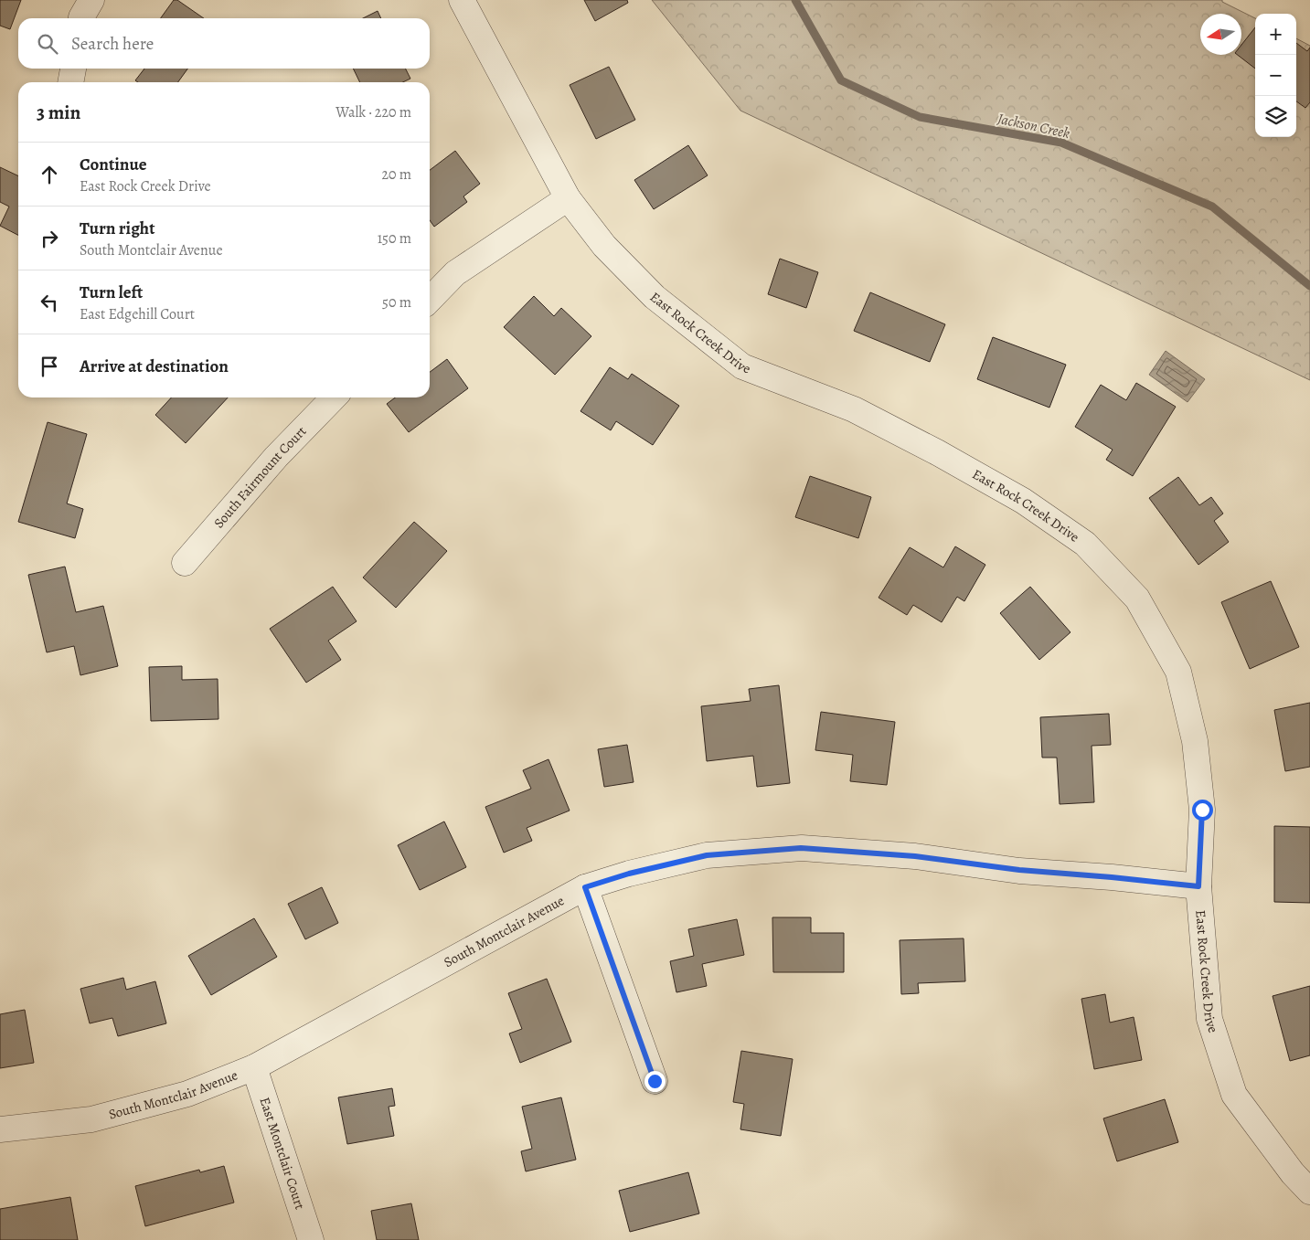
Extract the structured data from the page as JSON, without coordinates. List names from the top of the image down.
{
  "streets": {
    "street": [
      "East Rock Creek Drive",
      "South Fairmount Court",
      "South Montclair Avenue",
      "East Montclair Court"
    ]
  },
  "crossings": [
    ["East Rock Creek Drive", "South Montclair Avenue"],
    ["South Montclair Avenue", "East Montclair Court"]
  ],
  "water": ["Jackson Creek"],
  "north": "left",
  "page": {
    "map_buttons": ["+", "−"],
    "search": "Search here",
    "heading": ["3 min", "Walk · 220 m"],
    "list": [
      ["Continue", "East Rock Creek Drive", "20 m"],
      ["Turn right", "South Montclair Avenue", "150 m"],
      ["Turn left", "East Edgehill Court", "50 m"],
      "Arrive at destination"
    ]
  }
}
